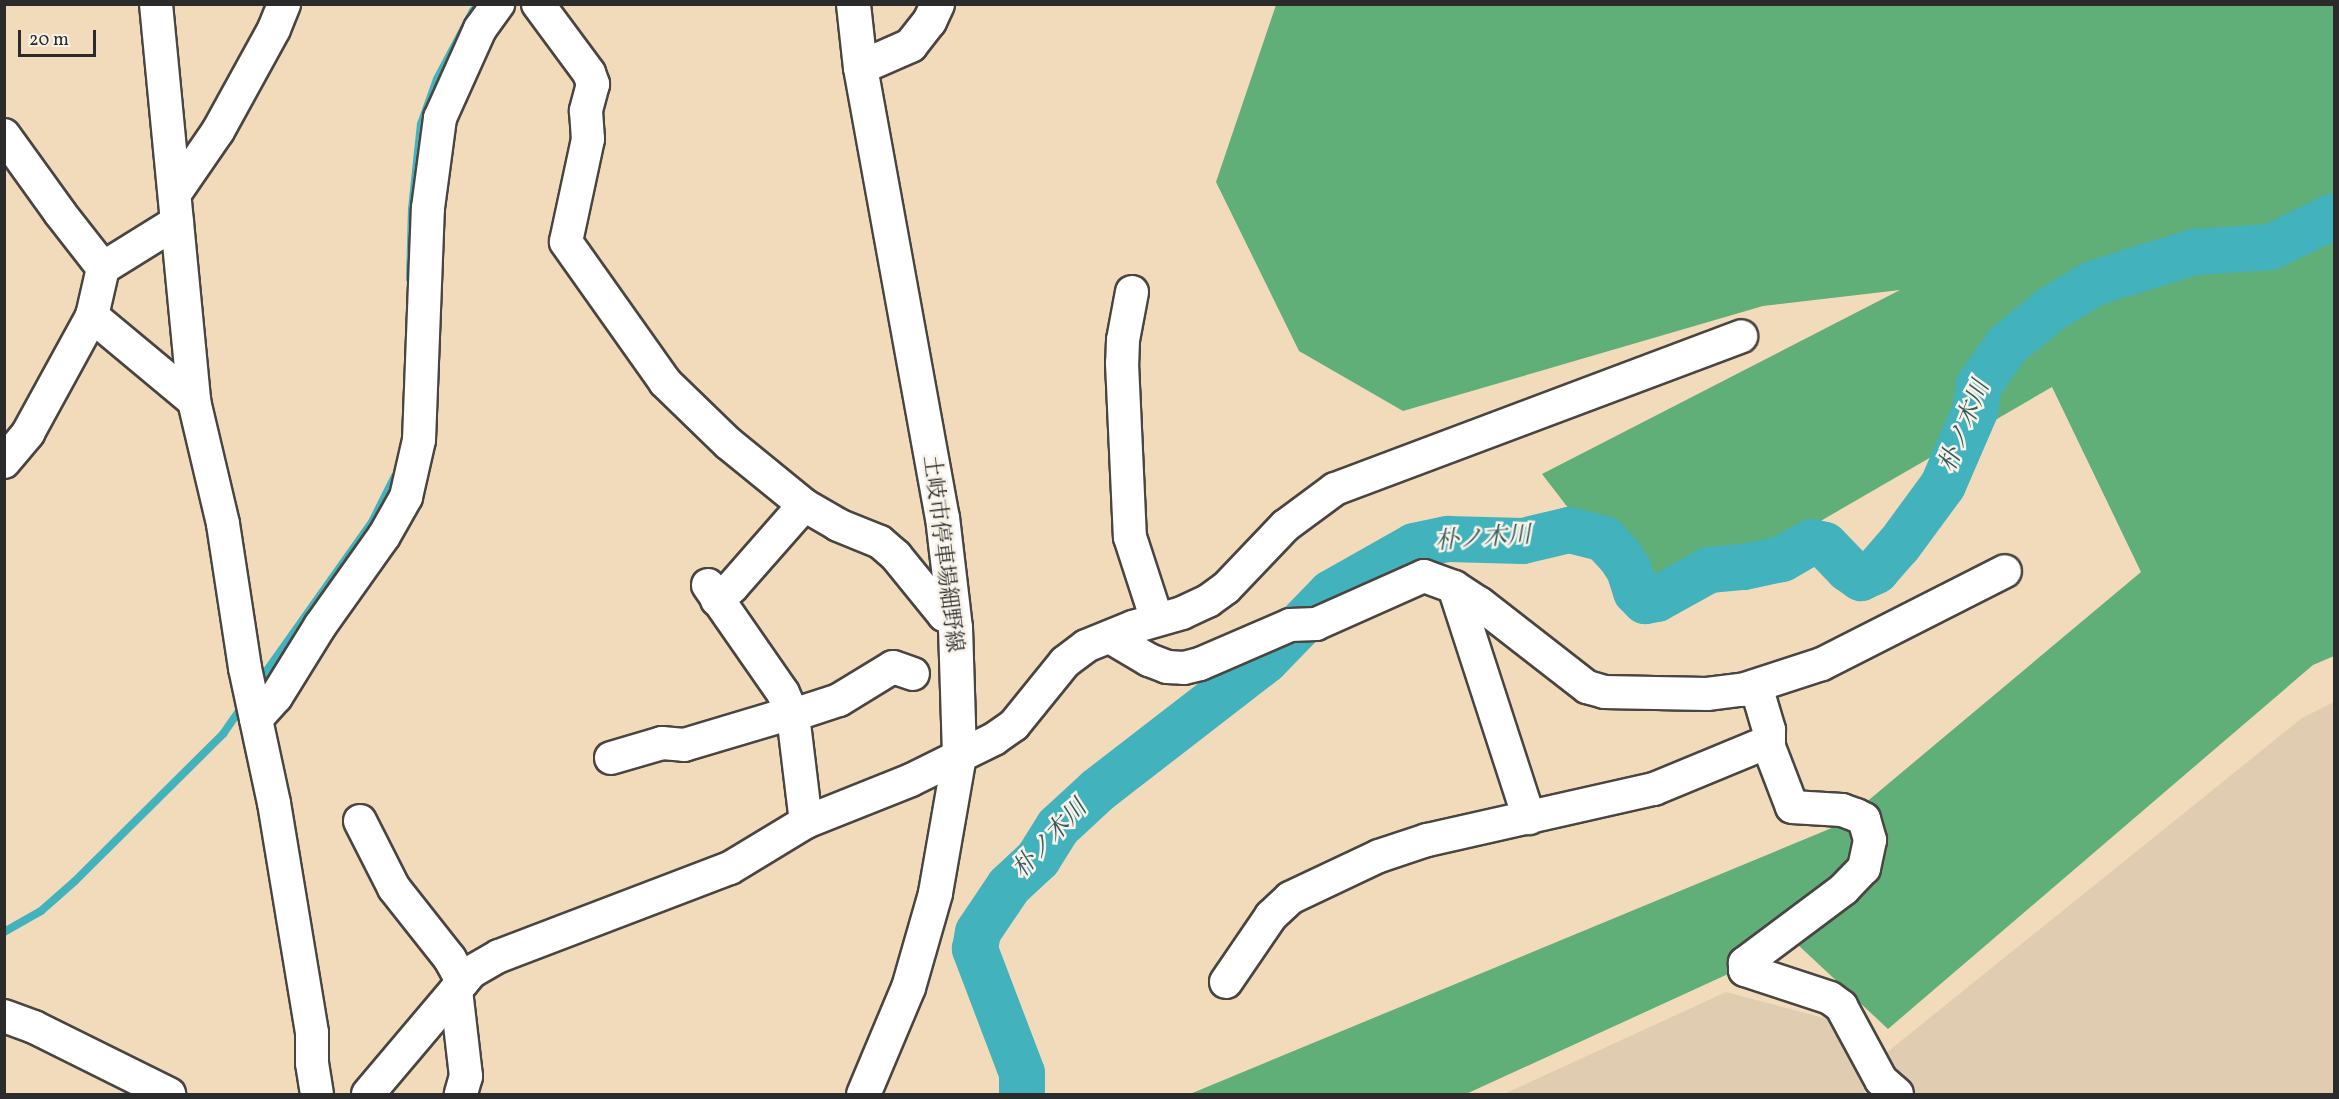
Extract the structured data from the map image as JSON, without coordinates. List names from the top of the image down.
{
  "streets": {
    "main road": ["土岐市停車場細野線"]
  },
  "water": ["朴ノ木川"],
  "scale_bar": "20 m"
}
